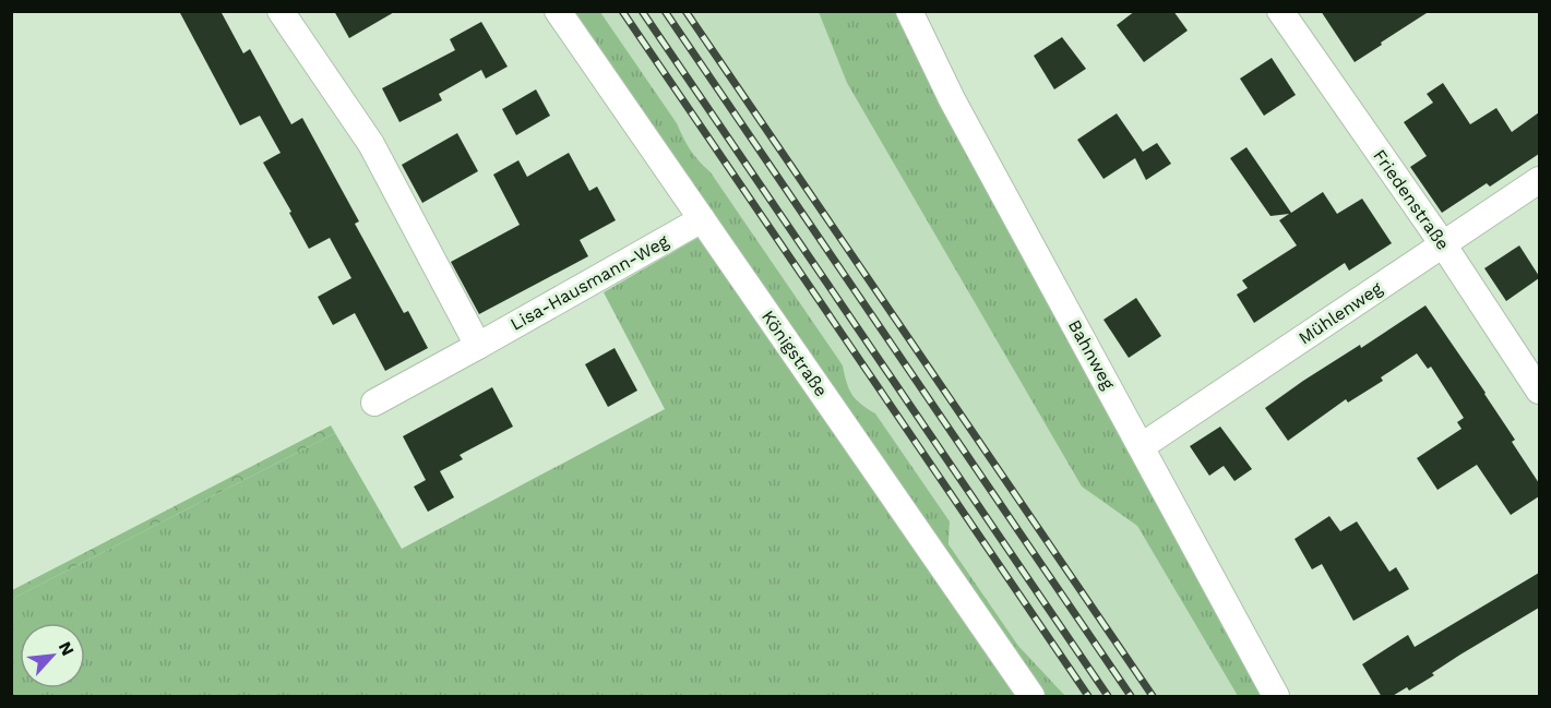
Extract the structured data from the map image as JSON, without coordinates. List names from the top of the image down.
{
  "streets": {
    "street": [
      "Friedenstraße",
      "Lisa-Hausmann-Weg",
      "Mühlenweg",
      "Königstraße",
      "Bahnweg"
    ]
  },
  "crossings": [
    ["Friedenstraße", "Mühlenweg"],
    ["Lisa-Hausmann-Weg", "Königstraße"],
    ["Mühlenweg", "Bahnweg"]
  ],
  "north": "top right"
}
